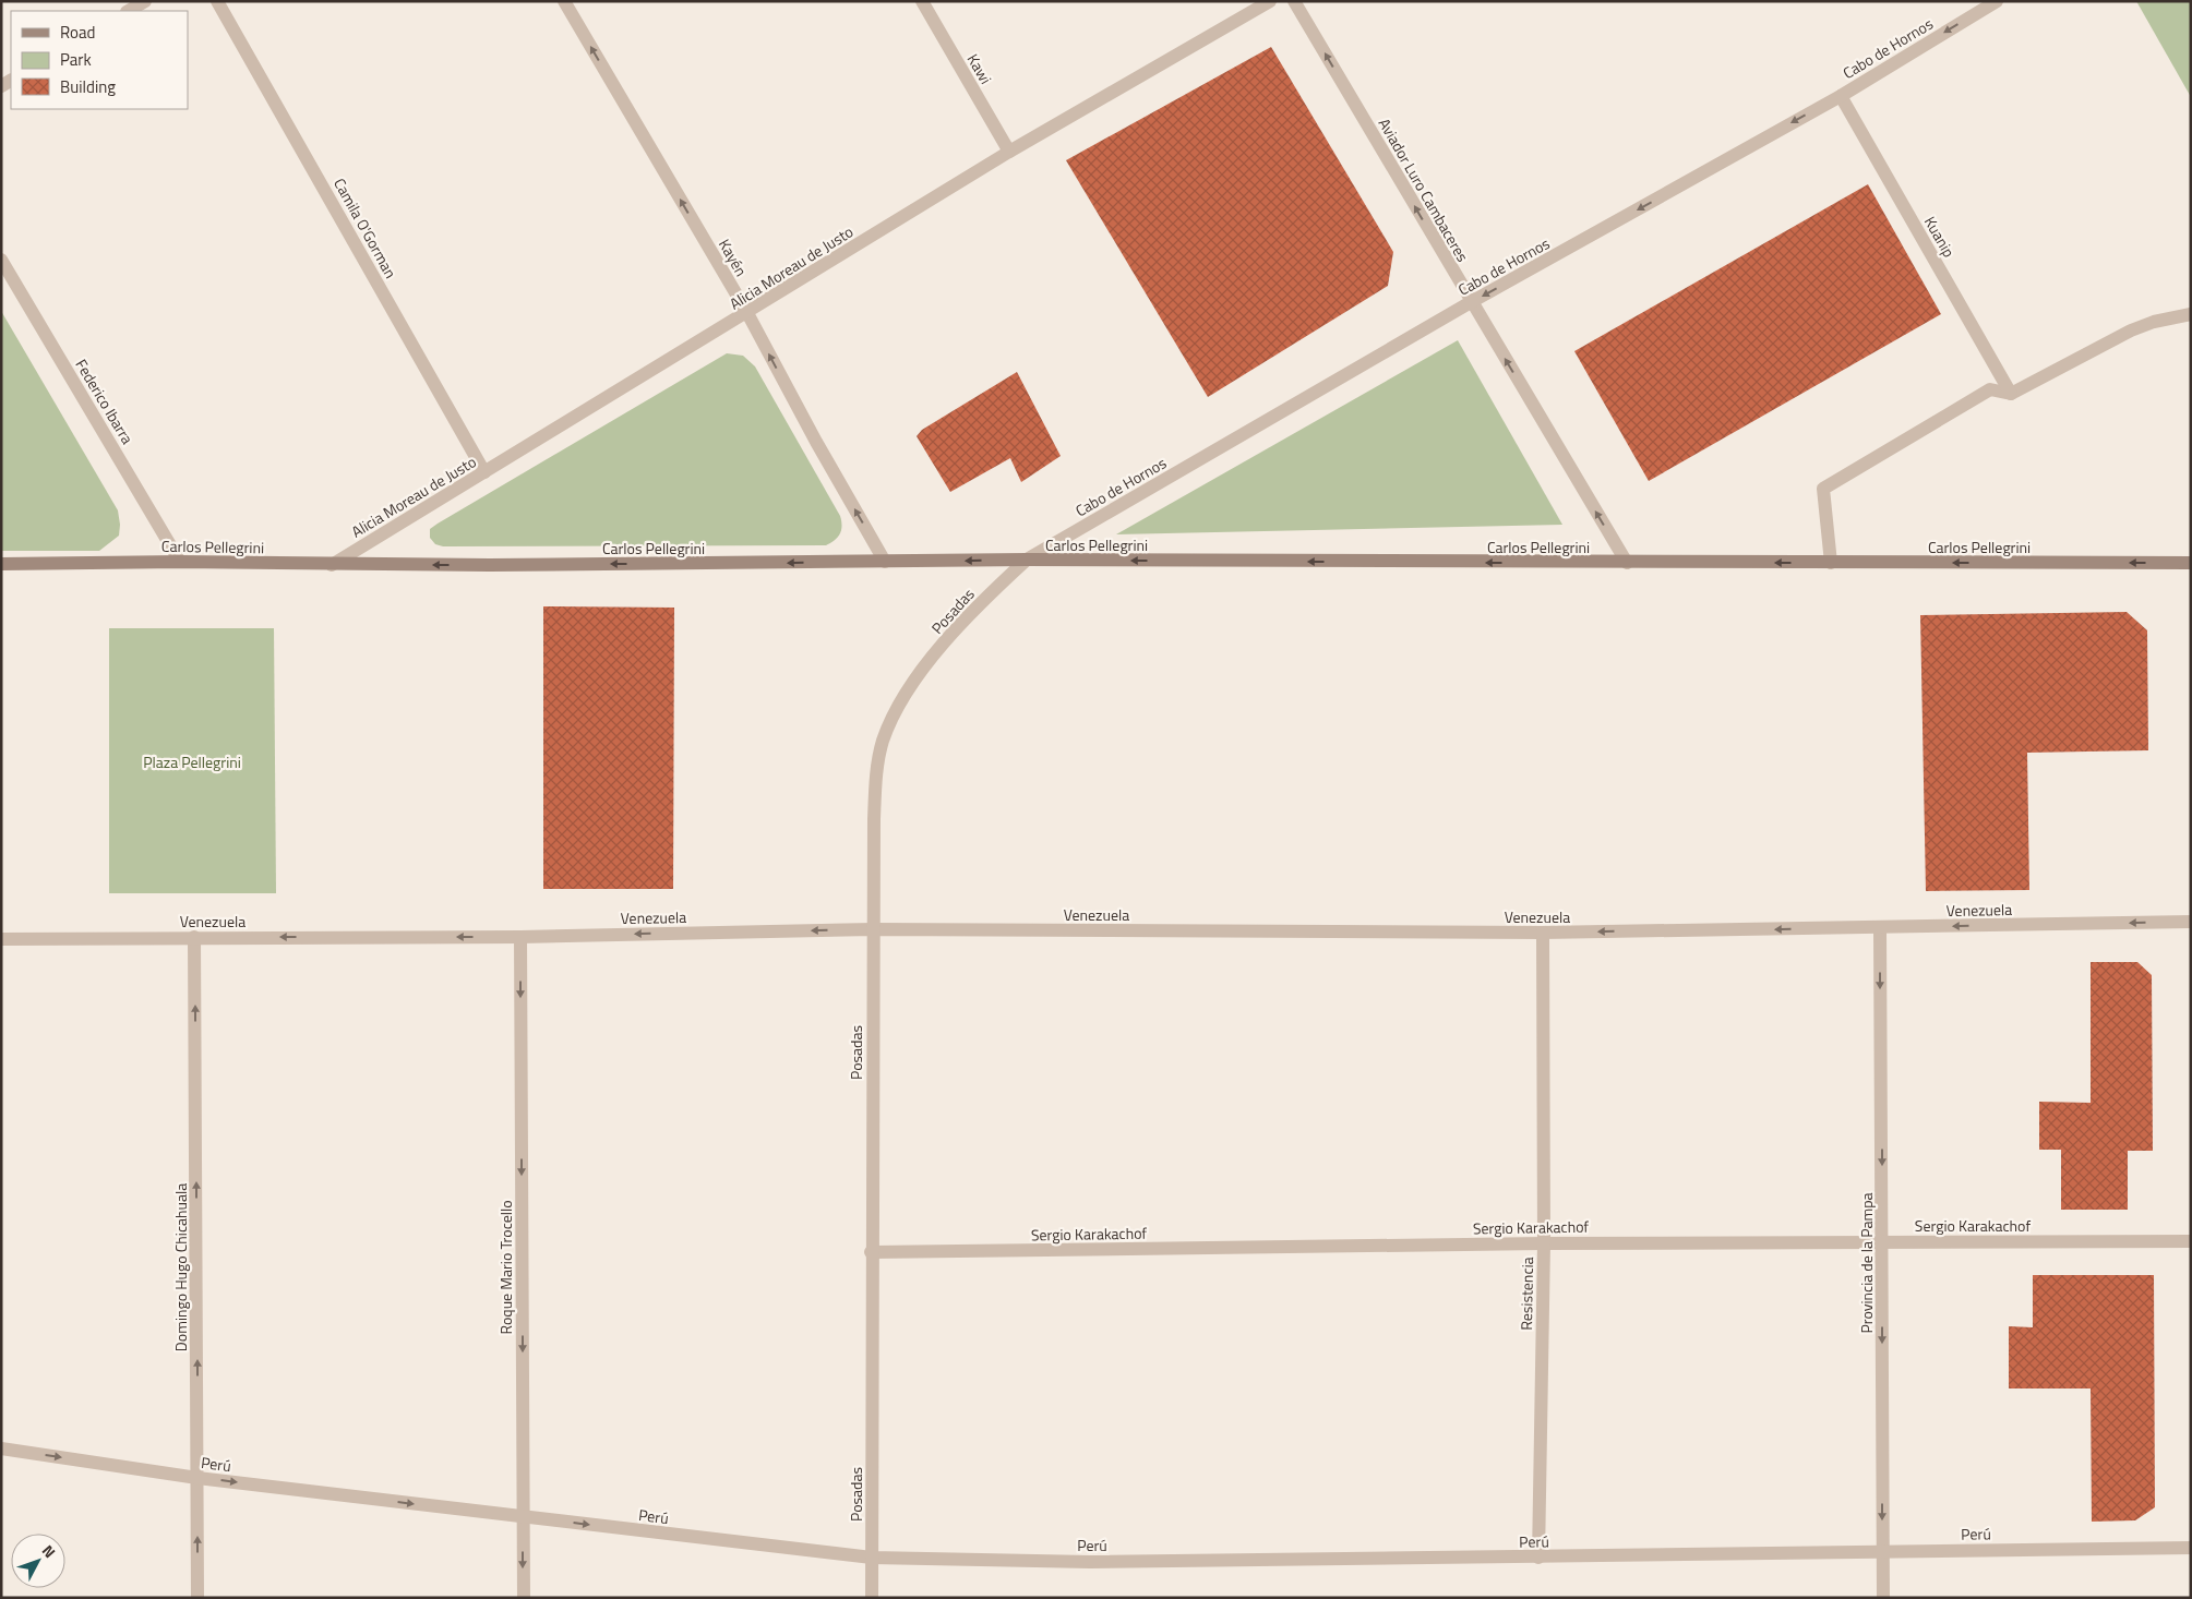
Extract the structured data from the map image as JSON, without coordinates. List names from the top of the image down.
{
  "streets": {
    "street": [
      "Cabo de Hornos",
      "Kawi",
      "Aviador Luro Cambaceres",
      "Camila O'Gorman",
      "Kuanip",
      "Kayén",
      "Alicia Moreau de Justo",
      "Federico Ibarra",
      "Carlos Pellegrini",
      "Posadas",
      "Venezuela",
      "Sergio Karakachof",
      "Provincia de la Pampa",
      "Domingo Hugo Chicahuala",
      "Roque Mario Trocello",
      "Resistencia",
      "Perú"
    ]
  },
  "crossings": [
    ["Cabo de Hornos", "Aviador Luro Cambaceres"],
    ["Cabo de Hornos", "Kuanip"],
    ["Cabo de Hornos", "Carlos Pellegrini"],
    ["Cabo de Hornos", "Posadas"],
    ["Kawi", "Alicia Moreau de Justo"],
    ["Aviador Luro Cambaceres", "Carlos Pellegrini"],
    ["Camila O'Gorman", "Alicia Moreau de Justo"],
    ["Kayén", "Alicia Moreau de Justo"],
    ["Kayén", "Carlos Pellegrini"],
    ["Alicia Moreau de Justo", "Carlos Pellegrini"],
    ["Federico Ibarra", "Carlos Pellegrini"],
    ["Carlos Pellegrini", "Posadas"],
    ["Posadas", "Venezuela"],
    ["Posadas", "Sergio Karakachof"],
    ["Posadas", "Perú"],
    ["Venezuela", "Provincia de la Pampa"],
    ["Venezuela", "Domingo Hugo Chicahuala"],
    ["Venezuela", "Roque Mario Trocello"],
    ["Venezuela", "Resistencia"],
    ["Sergio Karakachof", "Provincia de la Pampa"],
    ["Sergio Karakachof", "Resistencia"],
    ["Provincia de la Pampa", "Perú"],
    ["Domingo Hugo Chicahuala", "Perú"],
    ["Roque Mario Trocello", "Perú"],
    ["Resistencia", "Perú"]
  ],
  "one_way": [
    "Cabo de Hornos",
    "Aviador Luro Cambaceres",
    "Kayén",
    "Carlos Pellegrini",
    "Venezuela",
    "Provincia de la Pampa",
    "Domingo Hugo Chicahuala",
    "Roque Mario Trocello",
    "Perú"
  ],
  "parks": ["Plaza Pellegrini"],
  "legend": ["Road", "Park", "Building"],
  "north": "top right"
}
